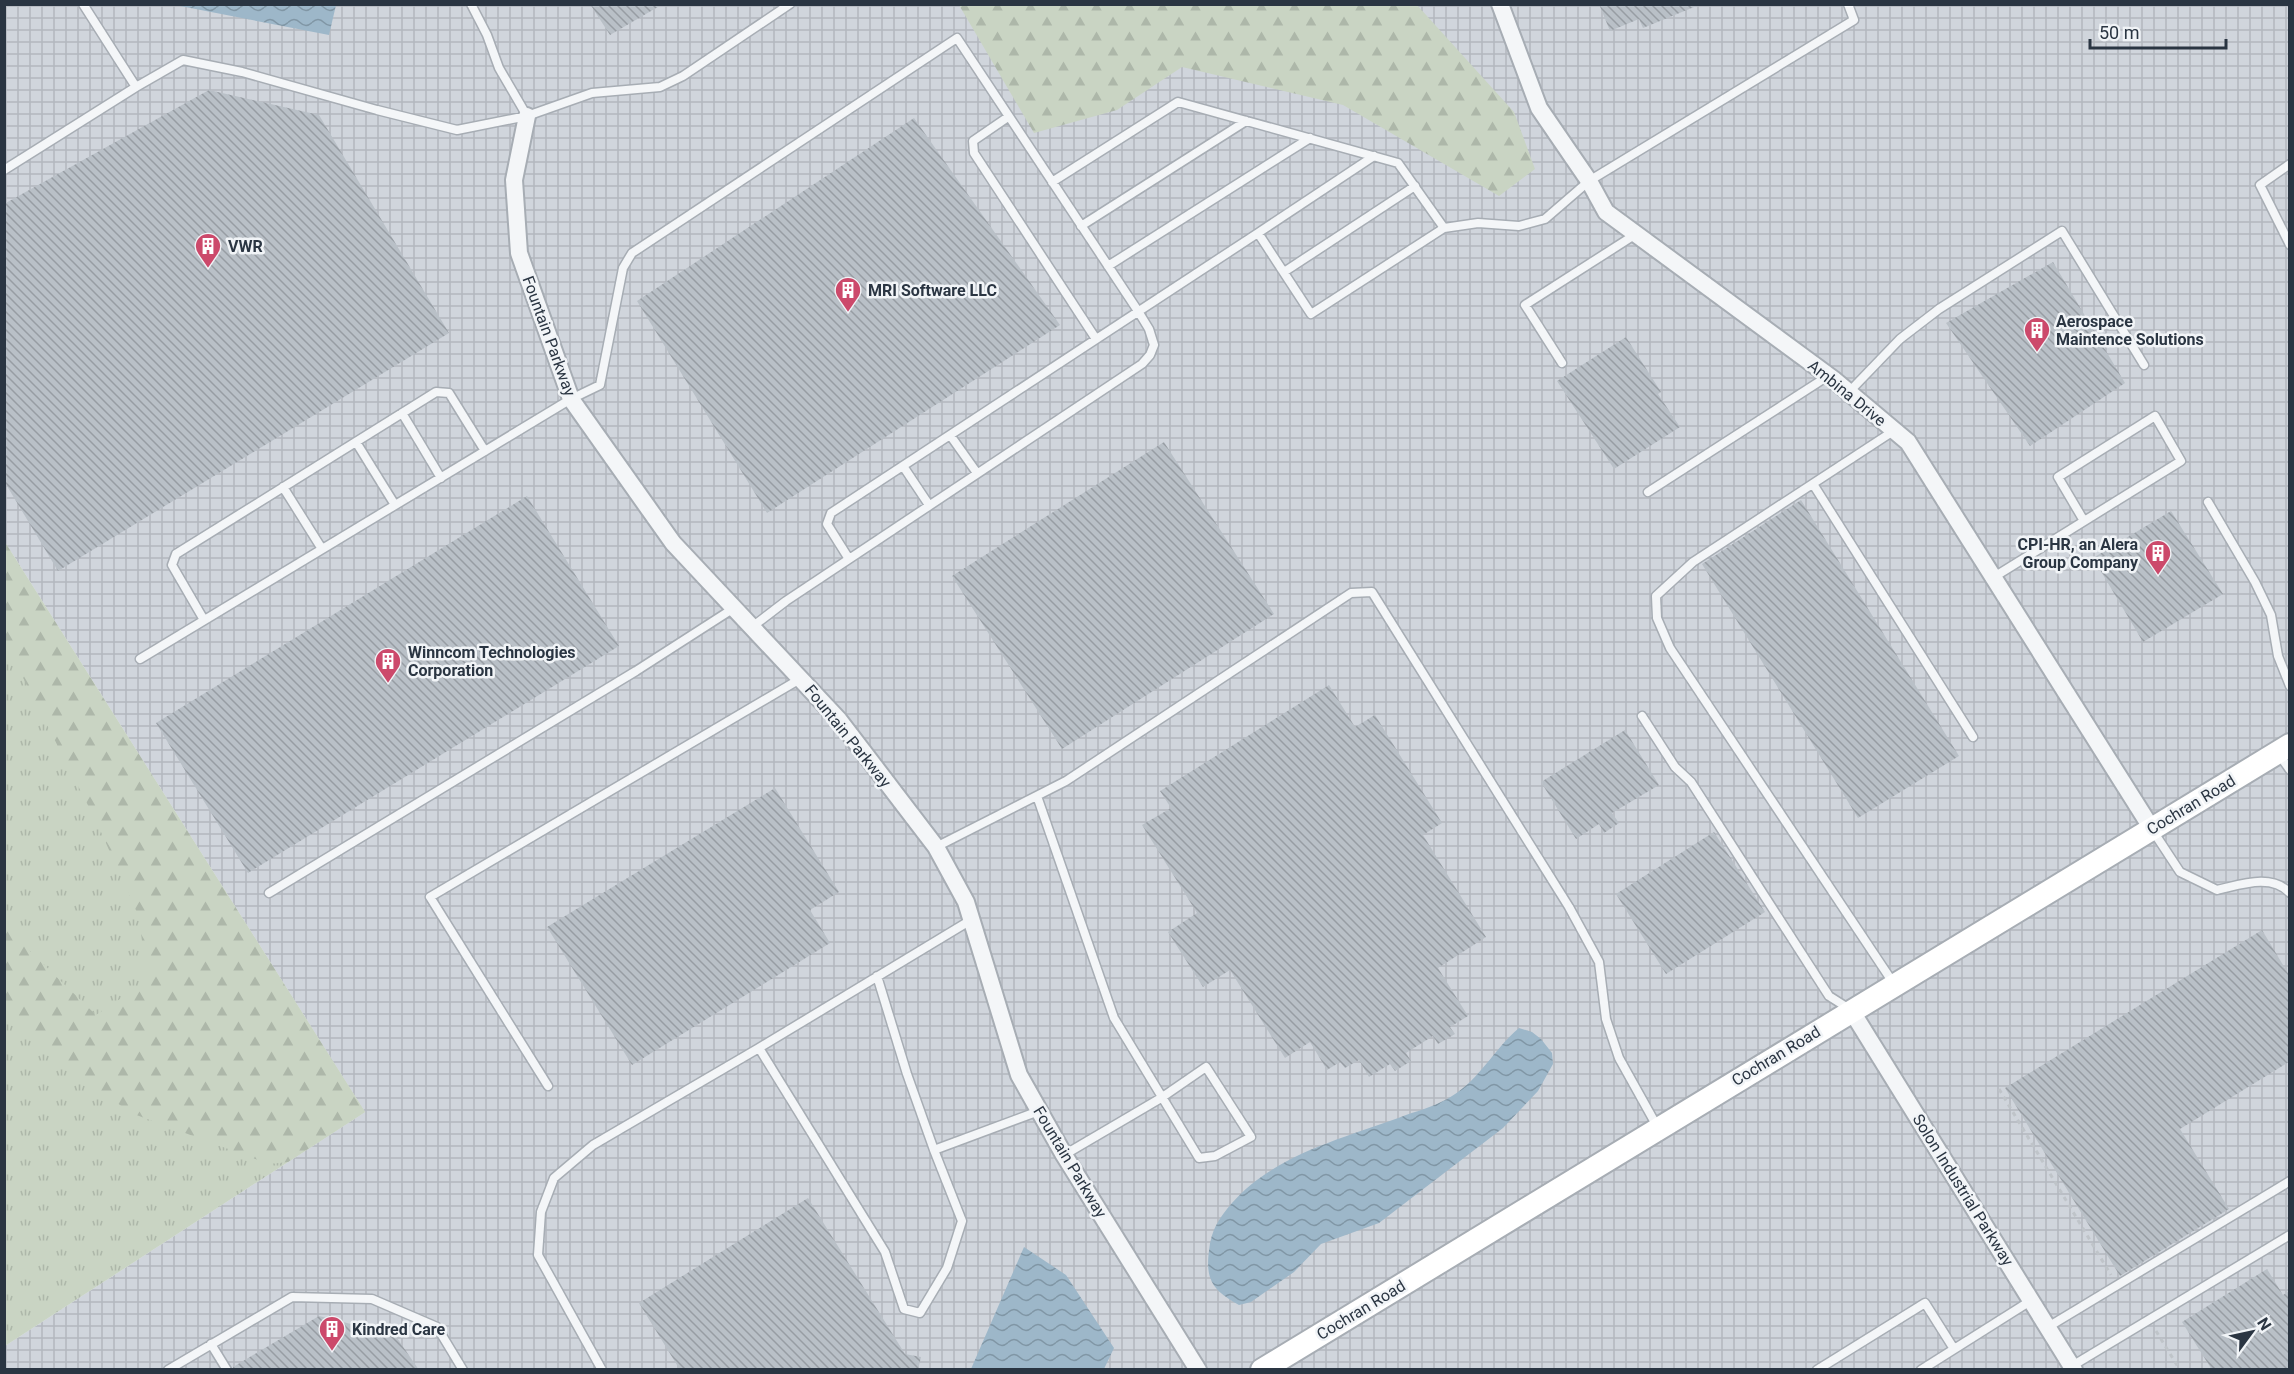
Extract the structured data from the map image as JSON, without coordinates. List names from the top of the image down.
{
  "streets": {
    "street": [
      "Fountain Parkway",
      "Ambina Drive",
      "Cochran Road",
      "Solon Industrial Parkway"
    ]
  },
  "crossings": [
    ["Ambina Drive", "Cochran Road"],
    ["Cochran Road", "Solon Industrial Parkway"]
  ],
  "places": {
    "building": [
      "VWR",
      "MRI Software LLC",
      "Aerospace Maintence Solutions",
      "CPI-HR, an Alera Group Company",
      "Winncom Technologies Corporation",
      "Kindred Care"
    ]
  },
  "scale_bar": "50 m",
  "north": "top right"
}
